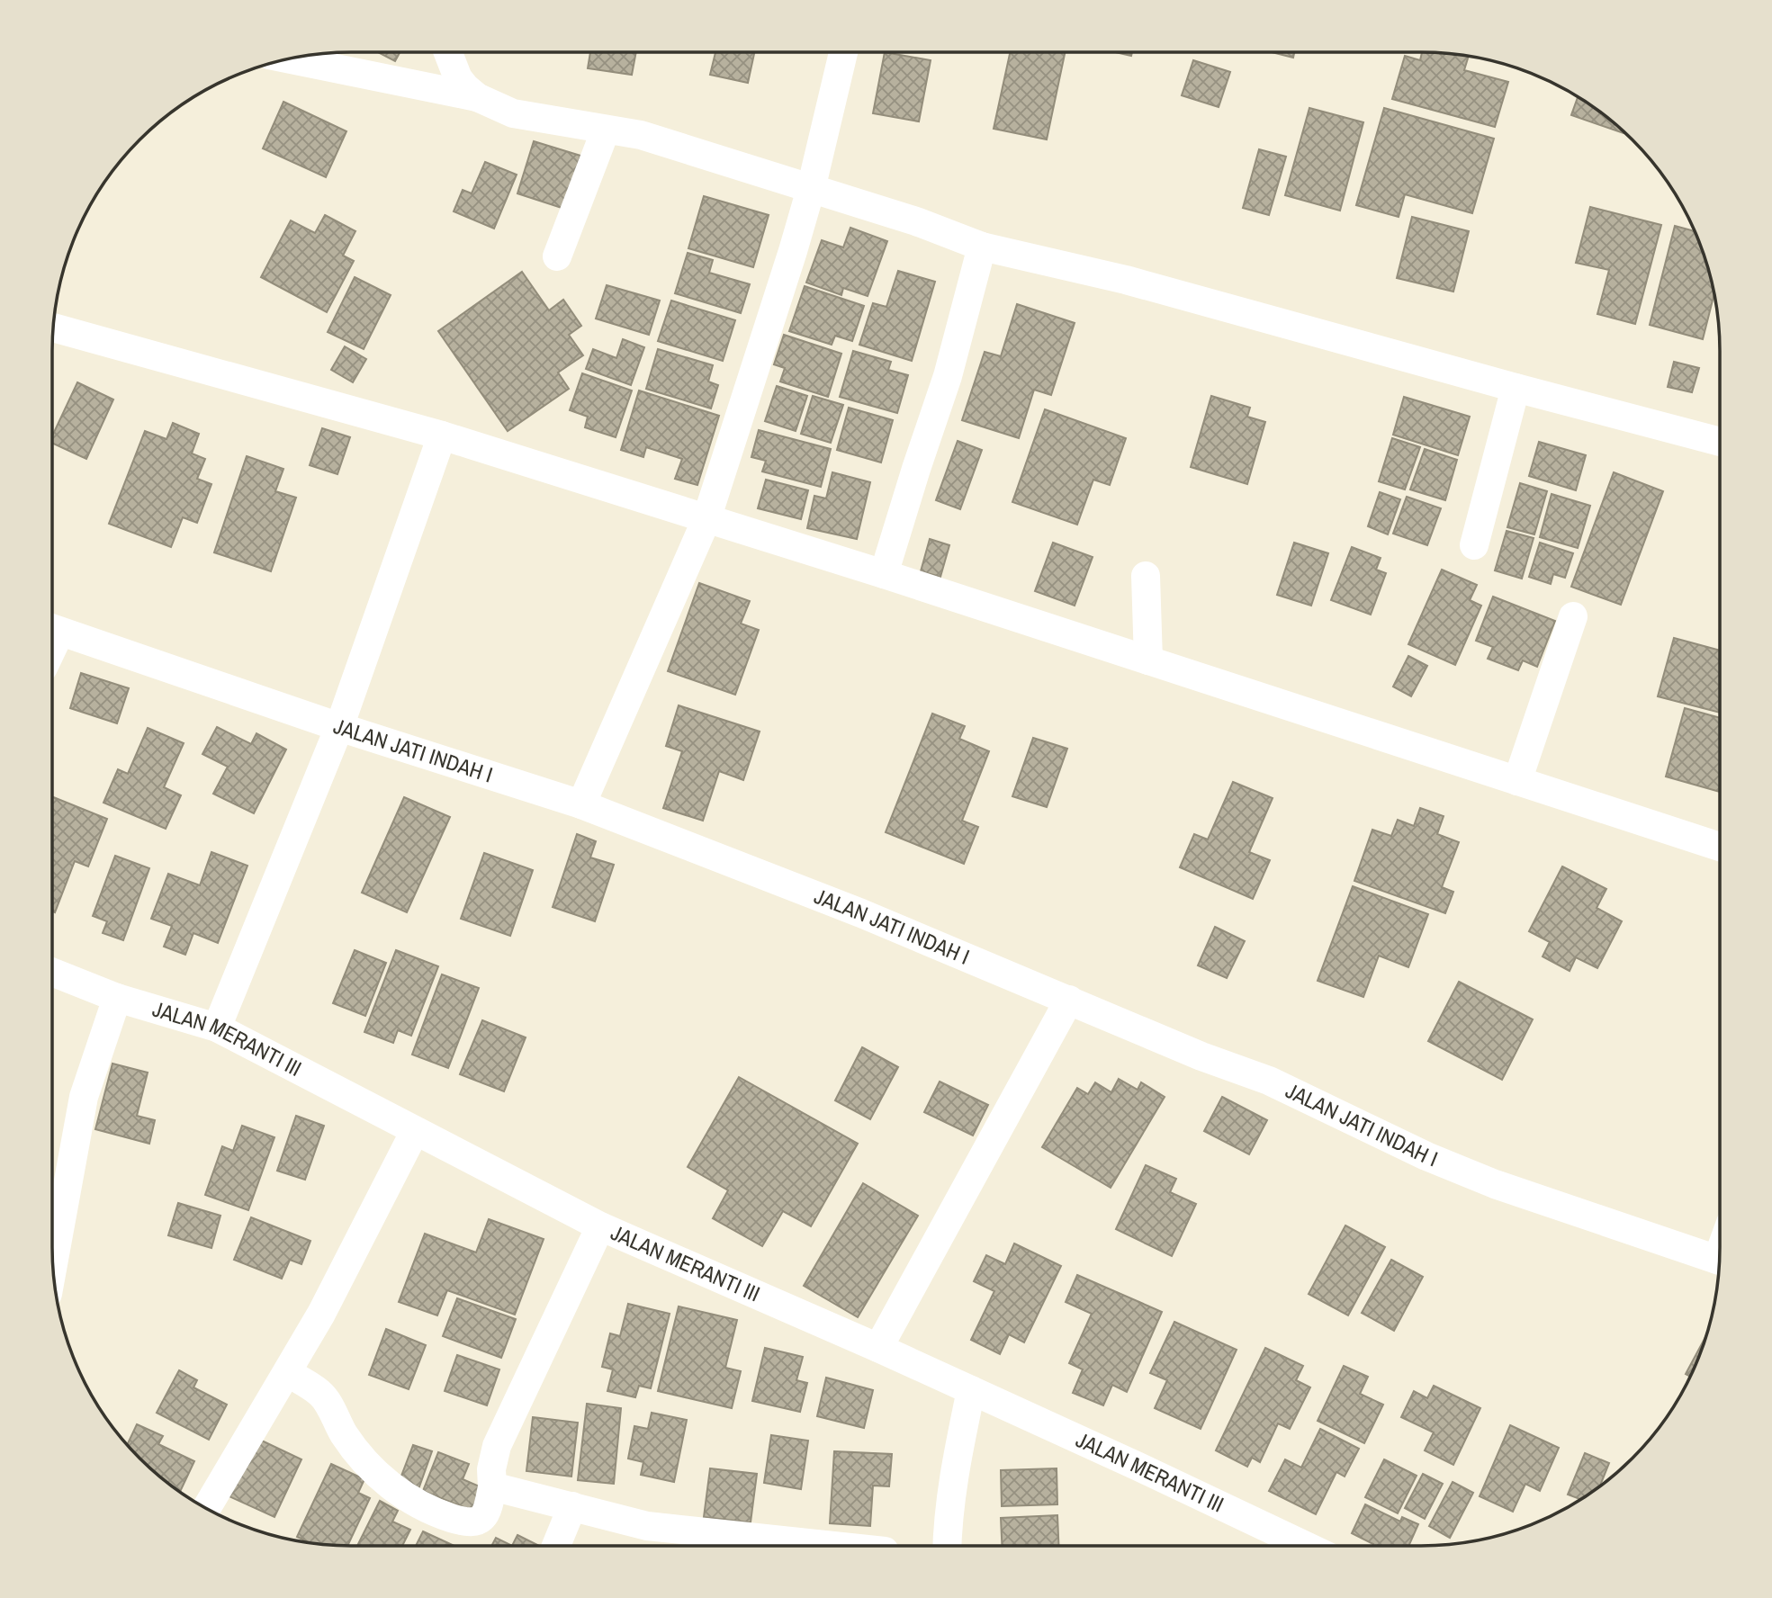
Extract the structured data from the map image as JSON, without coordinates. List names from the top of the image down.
{
  "streets": {
    "street": ["JALAN JATI INDAH I", "JALAN MERANTI III"]
  }
}
